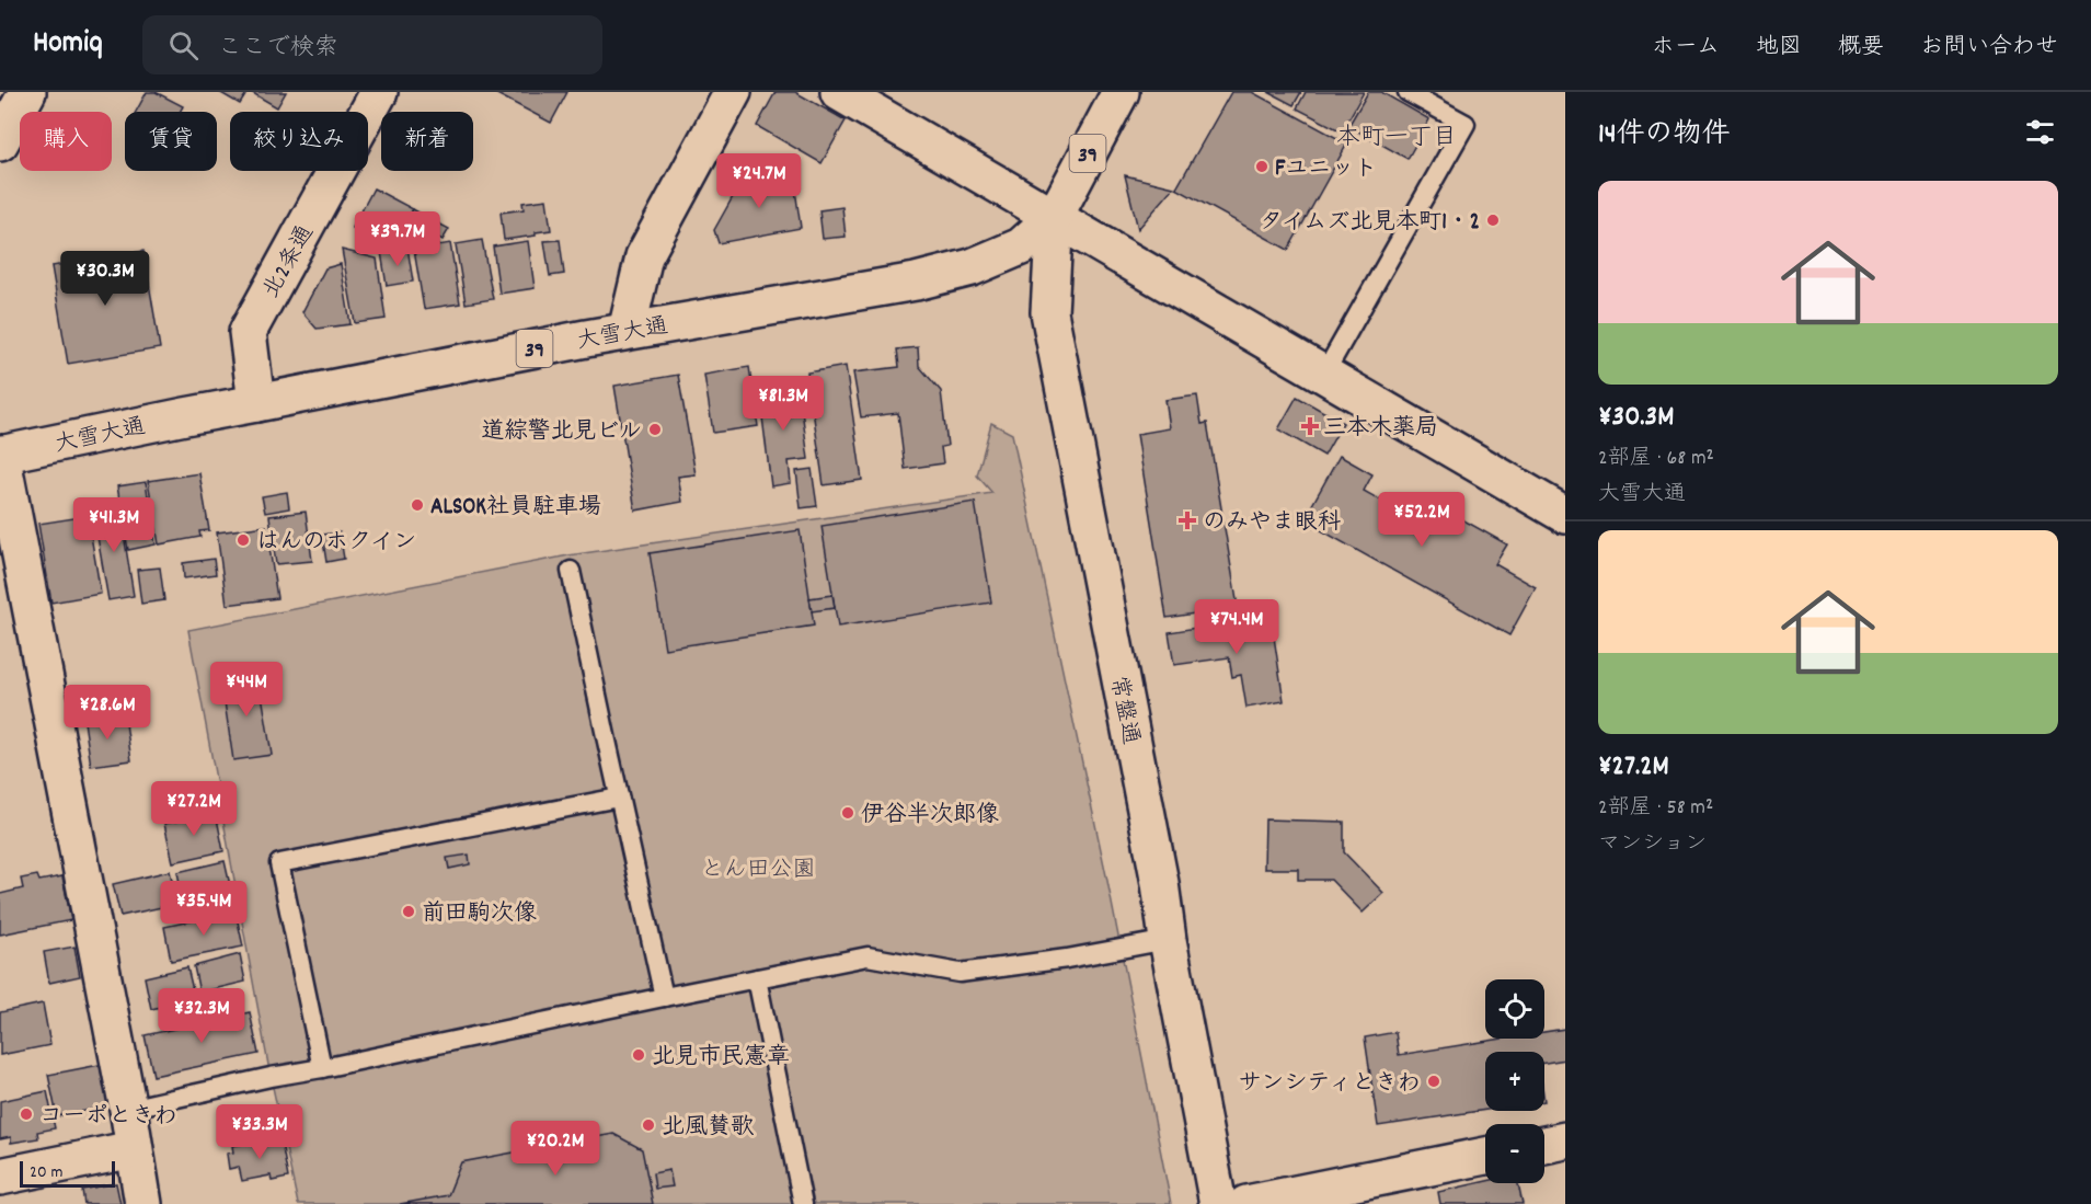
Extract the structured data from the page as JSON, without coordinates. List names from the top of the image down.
{
  "streets": {
    "main road": [
      "39",
      "北2条通",
      "大雪大通",
      "常盤通"
    ]
  },
  "crossings": [
    ["北2条通", "大雪大通"],
    ["大雪大通", "常盤通"]
  ],
  "districts": ["本町一丁目"],
  "parks": ["とん田公園"],
  "places": {
    "other": [
      "Fユニット",
      "タイムズ北見本町1・2",
      "道綜警北見ビル",
      "ALSOK社員駐車場",
      "はんのホクイン",
      "伊谷半次郎像",
      "前田駒次像",
      "北見市民憲章",
      "サンシティときわ",
      "コーポときわ",
      "北風賛歌"
    ],
    "health": ["三本木薬局", "のみやま眼科"]
  },
  "scale_bar": "20 m",
  "page": {
    "header": "Homiq",
    "search": "ここで検索",
    "nav": [
      "ホーム",
      "地図",
      "概要",
      "お問い合わせ"
    ],
    "heading": "14件の物件",
    "chip": [
      "購入",
      "賃貸",
      "絞り込み",
      "新着"
    ],
    "price": [
      "¥24.7M",
      "¥39.7M",
      "¥30.3M",
      "¥81.3M",
      "¥52.2M",
      "¥41.3M",
      "¥74.4M",
      "¥44M",
      "¥28.6M",
      "¥27.2M",
      "¥35.4M",
      "¥32.3M",
      "¥33.3M",
      "¥20.2M"
    ],
    "list": [
      {
        "name": "¥30.3M",
        "note": "2部屋 · 68 m² · 大雪大通"
      },
      {
        "name": "¥27.2M",
        "note": "2部屋 · 58 m² · マンション"
      }
    ],
    "map_buttons": ["+", "−"],
    "scale": "20 m"
  }
}
